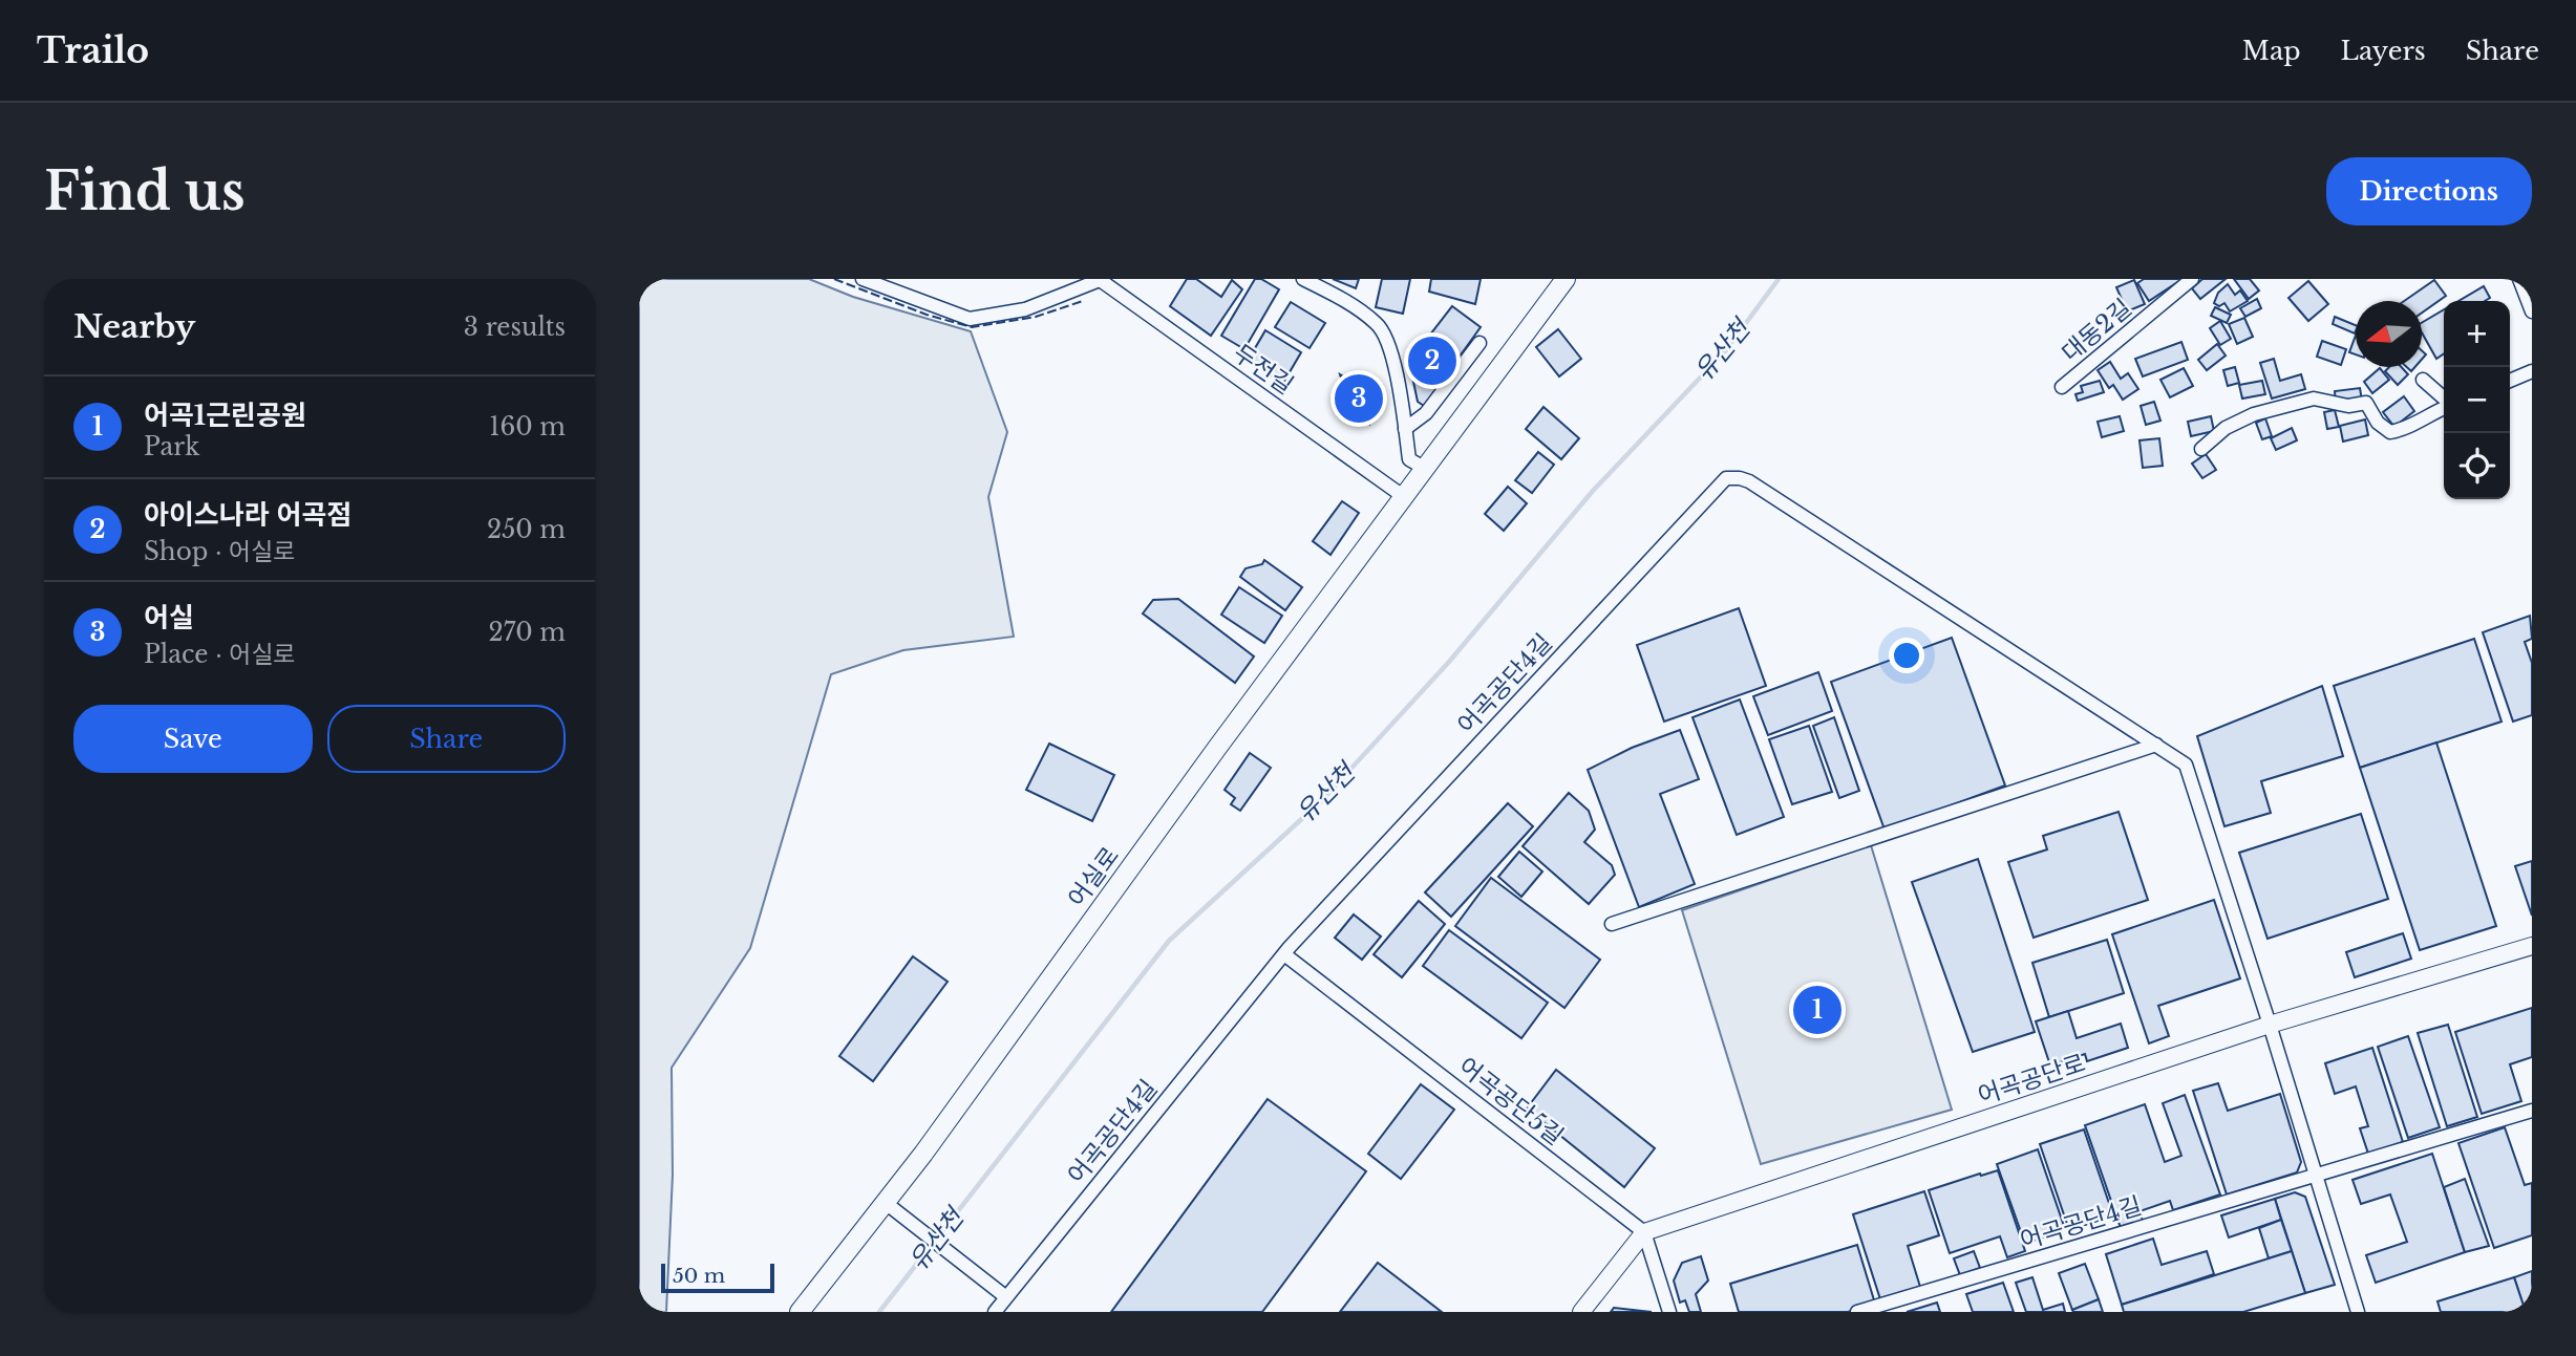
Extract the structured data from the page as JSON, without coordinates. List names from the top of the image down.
{
  "streets": {
    "main road": ["어실로"],
    "street": [
      "대동2길",
      "두전길",
      "어곡공단4길",
      "어곡공단로",
      "어곡공단5길"
    ]
  },
  "crossings": [
    ["두전길", "어실로"],
    ["어곡공단4길", "어곡공단로"],
    ["어곡공단4길", "어곡공단5길"],
    ["어곡공단로", "어곡공단5길"]
  ],
  "water": ["유산천"],
  "scale_bar": "50 m",
  "north": "left",
  "page": {
    "header": "Trailo",
    "nav": ["Map", "Layers", "Share"],
    "buttons": [
      "Directions",
      ["Save", "Share"]
    ],
    "title": "Find us",
    "heading": ["Nearby", "3 results"],
    "map_buttons": ["+", "−"],
    "pins": ["2", "3", "1"],
    "list": [
      {
        "mark": "1",
        "name": "어곡1근린공원",
        "note": "Park",
        "value": "160 m"
      },
      {
        "mark": "2",
        "name": "아이스나라 어곡점",
        "note": "Shop · 어실로",
        "value": "250 m"
      },
      {
        "mark": "3",
        "name": "어실",
        "note": "Place · 어실로",
        "value": "270 m"
      }
    ],
    "scale": "50 m"
  }
}
